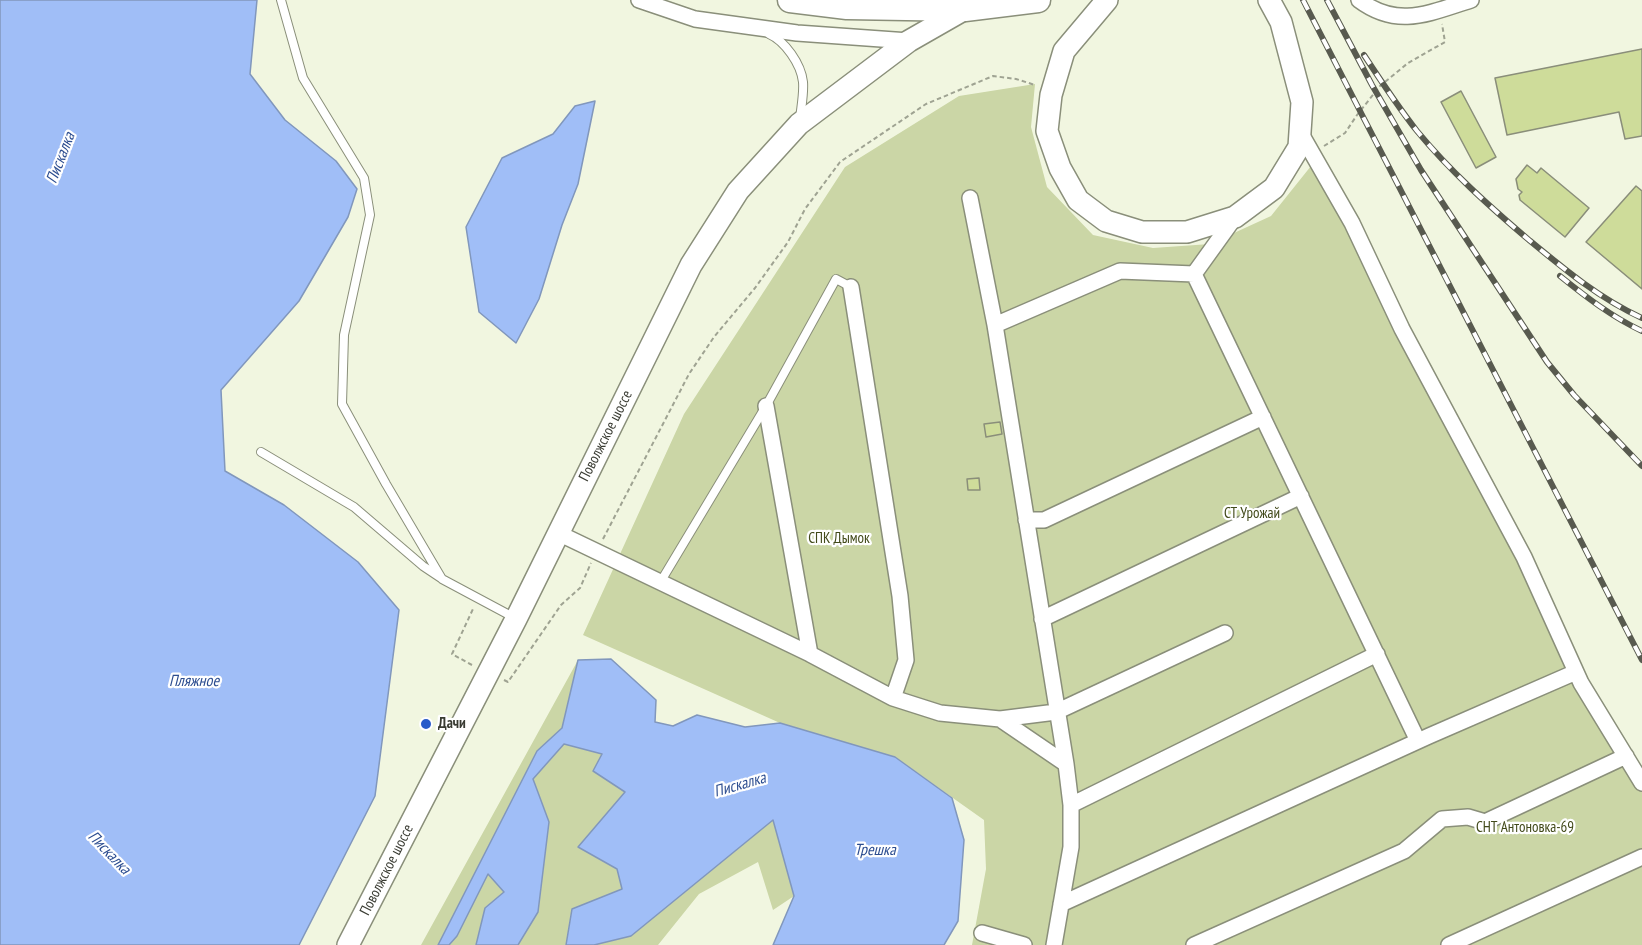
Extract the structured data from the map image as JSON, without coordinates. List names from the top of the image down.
{
  "streets": {
    "main road": ["Поволжское шоссе"]
  },
  "water": ["Пискалка", "Пляжное", "Трешка"],
  "parks": ["СТ Урожай", "СПК Дымок", "СНТ Антоновка-69"],
  "places": ["Дачи"]
}
